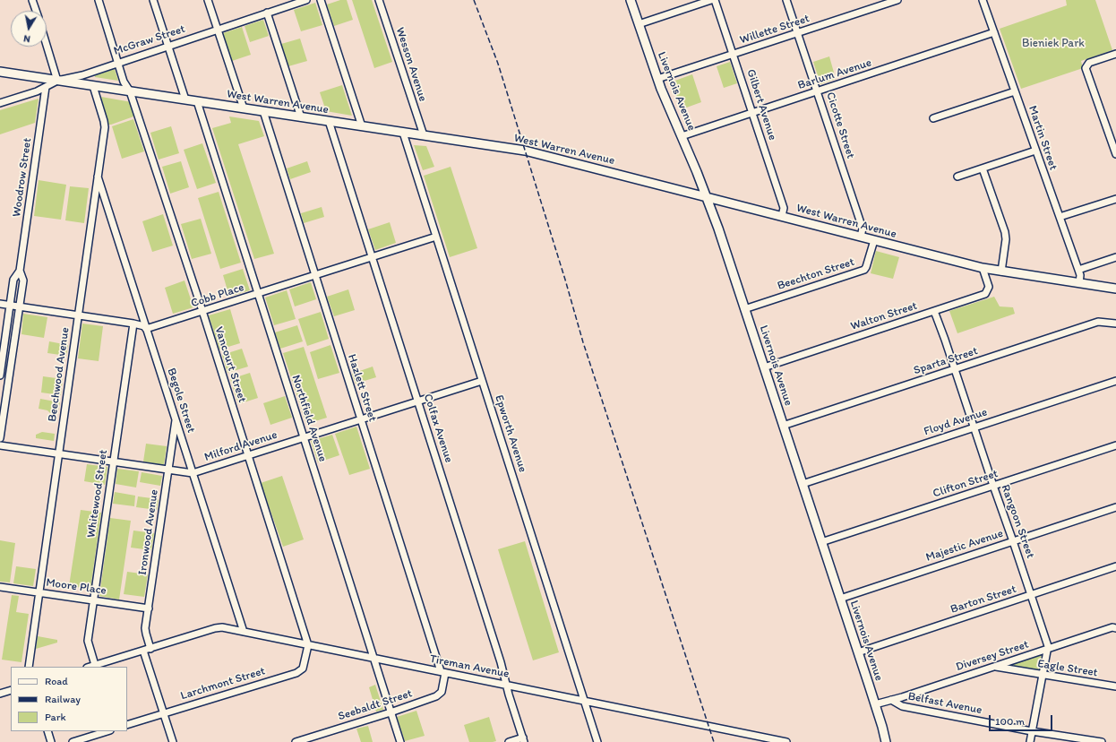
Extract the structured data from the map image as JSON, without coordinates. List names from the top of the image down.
{
  "streets": {
    "main road": ["Livernois Avenue", "West Warren Avenue"],
    "street": [
      "Willette Street",
      "McGraw Street",
      "Wesson Avenue",
      "Barlum Avenue",
      "Gilbert Avenue",
      "Cicotte Street",
      "Martin Street",
      "Woodrow Street",
      "Beechton Street",
      "Cobb Place",
      "Walton Street",
      "Sparta Street",
      "Vancourt Street",
      "Beechwood Avenue",
      "Hazlett Street",
      "Begole Street",
      "Northfield Avenue",
      "Floyd Avenue",
      "Colfax Avenue",
      "Epworth Avenue",
      "Milford Avenue",
      "Clifton Street",
      "Whitewood Street",
      "Rangoon Street",
      "Ironwood Avenue",
      "Majestic Avenue",
      "Moore Place",
      "Barton Street",
      "Diversey Street",
      "Tireman Avenue",
      "Eagle Street",
      "Larchmont Street",
      "Belfast Avenue",
      "Seebaldt Street"
    ]
  },
  "crossings": [
    ["Willette Street", "Livernois Avenue"],
    ["Willette Street", "Gilbert Avenue"],
    ["Willette Street", "Cicotte Street"],
    ["McGraw Street", "West Warren Avenue"],
    ["McGraw Street", "Woodrow Street"],
    ["McGraw Street", "Vancourt Street"],
    ["Wesson Avenue", "West Warren Avenue"],
    ["Barlum Avenue", "Livernois Avenue"],
    ["Barlum Avenue", "Gilbert Avenue"],
    ["Barlum Avenue", "Cicotte Street"],
    ["Barlum Avenue", "Martin Street"],
    ["Livernois Avenue", "West Warren Avenue"],
    ["Livernois Avenue", "Beechton Street"],
    ["Livernois Avenue", "Walton Street"],
    ["Livernois Avenue", "Sparta Street"],
    ["Livernois Avenue", "Floyd Avenue"],
    ["Livernois Avenue", "Clifton Street"],
    ["Livernois Avenue", "Majestic Avenue"],
    ["Livernois Avenue", "Barton Street"],
    ["Livernois Avenue", "Diversey Street"],
    ["West Warren Avenue", "Gilbert Avenue"],
    ["West Warren Avenue", "Cicotte Street"],
    ["West Warren Avenue", "Martin Street"],
    ["West Warren Avenue", "Beechton Street"],
    ["West Warren Avenue", "Walton Street"],
    ["West Warren Avenue", "Vancourt Street"],
    ["West Warren Avenue", "Beechwood Avenue"],
    ["West Warren Avenue", "Hazlett Street"],
    ["West Warren Avenue", "Northfield Avenue"],
    ["West Warren Avenue", "Colfax Avenue"],
    ["West Warren Avenue", "Epworth Avenue"],
    ["Cobb Place", "Vancourt Street"],
    ["Cobb Place", "Hazlett Street"],
    ["Cobb Place", "Begole Street"],
    ["Cobb Place", "Northfield Avenue"],
    ["Cobb Place", "Colfax Avenue"],
    ["Cobb Place", "Epworth Avenue"],
    ["Walton Street", "Rangoon Street"],
    ["Sparta Street", "Rangoon Street"],
    ["Vancourt Street", "Milford Avenue"],
    ["Vancourt Street", "Tireman Avenue"],
    ["Vancourt Street", "Larchmont Street"],
    ["Beechwood Avenue", "Begole Street"],
    ["Beechwood Avenue", "Milford Avenue"],
    ["Beechwood Avenue", "Moore Place"],
    ["Hazlett Street", "Milford Avenue"],
    ["Hazlett Street", "Tireman Avenue"],
    ["Hazlett Street", "Seebaldt Street"],
    ["Begole Street", "Milford Avenue"],
    ["Begole Street", "Ironwood Avenue"],
    ["Begole Street", "Tireman Avenue"],
    ["Northfield Avenue", "Milford Avenue"],
    ["Northfield Avenue", "Tireman Avenue"],
    ["Northfield Avenue", "Seebaldt Street"],
    ["Floyd Avenue", "Rangoon Street"],
    ["Colfax Avenue", "Milford Avenue"],
    ["Colfax Avenue", "Tireman Avenue"],
    ["Epworth Avenue", "Milford Avenue"],
    ["Epworth Avenue", "Tireman Avenue"],
    ["Milford Avenue", "Whitewood Street"],
    ["Milford Avenue", "Ironwood Avenue"],
    ["Clifton Street", "Rangoon Street"],
    ["Whitewood Street", "Moore Place"],
    ["Whitewood Street", "Tireman Avenue"],
    ["Rangoon Street", "Majestic Avenue"],
    ["Rangoon Street", "Barton Street"],
    ["Rangoon Street", "Diversey Street"],
    ["Rangoon Street", "Eagle Street"],
    ["Rangoon Street", "Belfast Avenue"],
    ["Ironwood Avenue", "Moore Place"],
    ["Ironwood Avenue", "Tireman Avenue"],
    ["Ironwood Avenue", "Larchmont Street"],
    ["Diversey Street", "Eagle Street"],
    ["Diversey Street", "Belfast Avenue"],
    ["Tireman Avenue", "Larchmont Street"],
    ["Tireman Avenue", "Seebaldt Street"]
  ],
  "parks": ["Bieniek Park"],
  "legend": ["Road", "Railway", "Park"],
  "scale_bar": "100 m",
  "north": "bottom"
}
